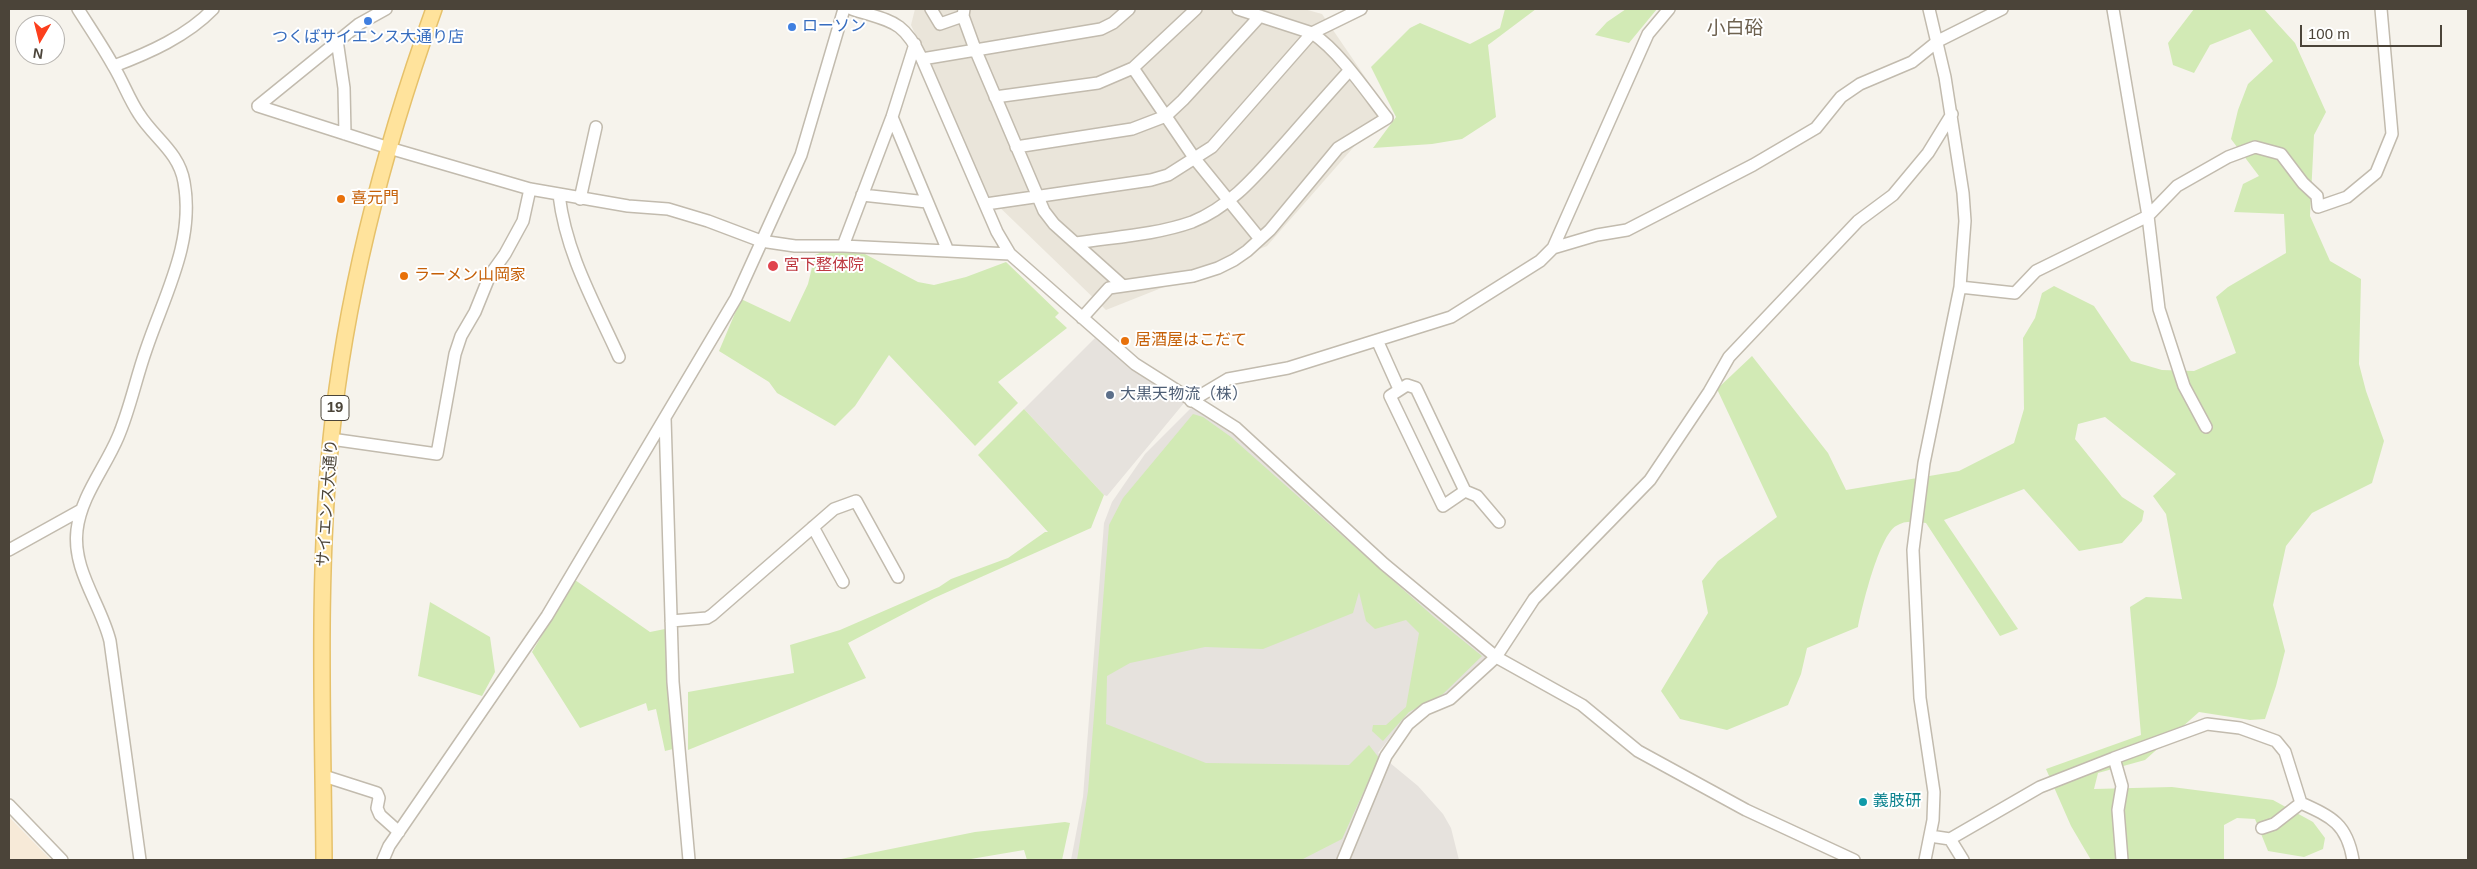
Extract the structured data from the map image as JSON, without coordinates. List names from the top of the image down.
{
  "streets": {
    "main road": ["19", "サイエンス大通り"]
  },
  "districts": ["小白硲"],
  "places": [
    "つくばサイエンス大通り店",
    "ローソン",
    "喜元門",
    "宮下整体院",
    "ラーメン山岡家",
    "居酒屋はこだて",
    "大黒天物流（株）",
    "義肢研"
  ],
  "scale_bar": "100 m",
  "north": "bottom"
}
